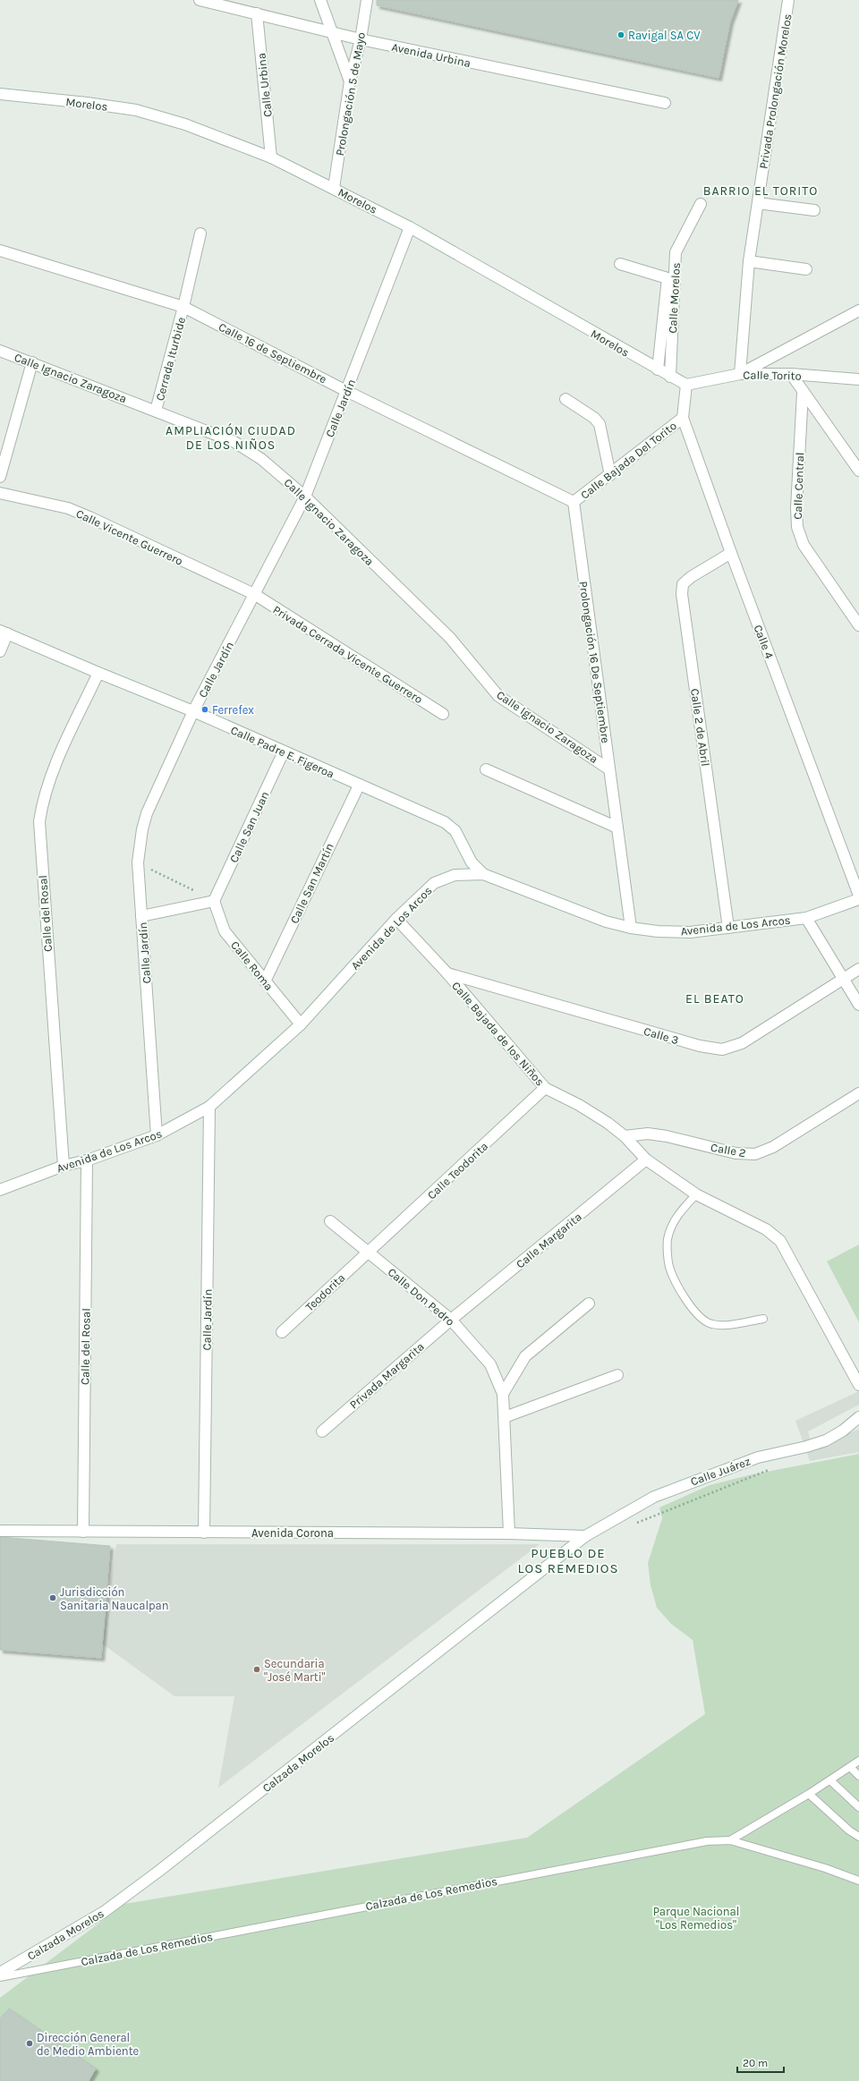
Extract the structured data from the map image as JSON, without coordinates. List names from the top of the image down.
{
  "streets": {
    "street": [
      "Avenida Urbina",
      "Calle Urbina",
      "Privada Prolongación Morelos",
      "Prolongación 5 de Mayo",
      "Morelos",
      "Calle Morelos",
      "Calle 16 de Septiembre",
      "Cerrada Iturbide",
      "Calle Torito",
      "Calle Ignacio Zaragoza",
      "Calle Jardín",
      "Calle Bajada Del Torito",
      "Calle Central",
      "Calle Vicente Guerrero",
      "Calle 4",
      "Privada Cerrada Vicente Guerrero",
      "Prolongación 16 De Septiembre",
      "Calle 2 de Abril",
      "Calle Padre E. Figeroa",
      "Calle San Juan",
      "Calle San Martín",
      "Calle del Rosal",
      "Avenida de Los Arcos",
      "Calle Roma",
      "Calle Bajada de los Niños",
      "Calle 3",
      "Calle 2",
      "Calle Teodorita",
      "Calle Margarita",
      "Teodorita",
      "Calle Don Pedro",
      "Privada Margarita",
      "Calle Juárez",
      "Avenida Corona",
      "Calzada Morelos"
    ],
    "lane": ["Calzada de Los Remedios"]
  },
  "crossings": [
    ["Avenida Urbina", "Calle Urbina"],
    ["Avenida Urbina", "Prolongación 5 de Mayo"],
    ["Calle Urbina", "Morelos"],
    ["Privada Prolongación Morelos", "Calle Torito"],
    ["Prolongación 5 de Mayo", "Morelos"],
    ["Morelos", "Calle Morelos"],
    ["Morelos", "Calle Torito"],
    ["Morelos", "Calle Jardín"],
    ["Morelos", "Calle 4"],
    ["Calle 16 de Septiembre", "Cerrada Iturbide"],
    ["Calle 16 de Septiembre", "Calle Jardín"],
    ["Calle 16 de Septiembre", "Calle Bajada Del Torito"],
    ["Calle 16 de Septiembre", "Prolongación 16 De Septiembre"],
    ["Cerrada Iturbide", "Calle Ignacio Zaragoza"],
    ["Calle Torito", "Calle 4"],
    ["Calle Ignacio Zaragoza", "Calle Jardín"],
    ["Calle Ignacio Zaragoza", "Prolongación 16 De Septiembre"],
    ["Calle Jardín", "Calle Vicente Guerrero"],
    ["Calle Jardín", "Privada Cerrada Vicente Guerrero"],
    ["Calle Jardín", "Calle Padre E. Figeroa"],
    ["Calle Jardín", "Avenida de Los Arcos"],
    ["Calle Jardín", "Avenida Corona"],
    ["Calle Bajada Del Torito", "Calle 4"],
    ["Calle Bajada Del Torito", "Prolongación 16 De Septiembre"],
    ["Calle Vicente Guerrero", "Privada Cerrada Vicente Guerrero"],
    ["Calle 4", "Calle 2 de Abril"],
    ["Prolongación 16 De Septiembre", "Avenida de Los Arcos"],
    ["Calle 2 de Abril", "Avenida de Los Arcos"],
    ["Calle Padre E. Figeroa", "Calle San Juan"],
    ["Calle Padre E. Figeroa", "Calle San Martín"],
    ["Calle Padre E. Figeroa", "Calle del Rosal"],
    ["Calle Padre E. Figeroa", "Avenida de Los Arcos"],
    ["Calle San Juan", "Calle Roma"],
    ["Calle San Martín", "Calle Roma"],
    ["Calle del Rosal", "Avenida de Los Arcos"],
    ["Calle del Rosal", "Avenida Corona"],
    ["Avenida de Los Arcos", "Calle Roma"],
    ["Avenida de Los Arcos", "Calle Bajada de los Niños"],
    ["Calle Bajada de los Niños", "Calle 3"],
    ["Calle Bajada de los Niños", "Calle 2"],
    ["Calle Bajada de los Niños", "Calle Teodorita"],
    ["Calle Bajada de los Niños", "Calle Margarita"],
    ["Calle Teodorita", "Teodorita"],
    ["Calle Teodorita", "Calle Don Pedro"],
    ["Calle Margarita", "Calle Don Pedro"],
    ["Calle Margarita", "Privada Margarita"],
    ["Teodorita", "Calle Don Pedro"],
    ["Calle Don Pedro", "Privada Margarita"],
    ["Calle Don Pedro", "Avenida Corona"],
    ["Calle Juárez", "Avenida Corona"],
    ["Calle Juárez", "Calzada Morelos"],
    ["Avenida Corona", "Calzada Morelos"]
  ],
  "districts": [
    "BARRIO EL TORITO",
    "AMPLIACIÓN CIUDAD DE LOS NIÑOS",
    "EL BEATO",
    "PUEBLO DE LOS REMEDIOS"
  ],
  "parks": ["Parque Nacional \"Los Remedios\""],
  "places": [
    "Ravigal SA CV",
    "Ferrefex",
    "Jurisdicción Sanitaria Naucalpan",
    "Secundaria \"José Marti\"",
    "Dirección General de Medio Ambiente"
  ],
  "scale_bar": "20 m"
}
